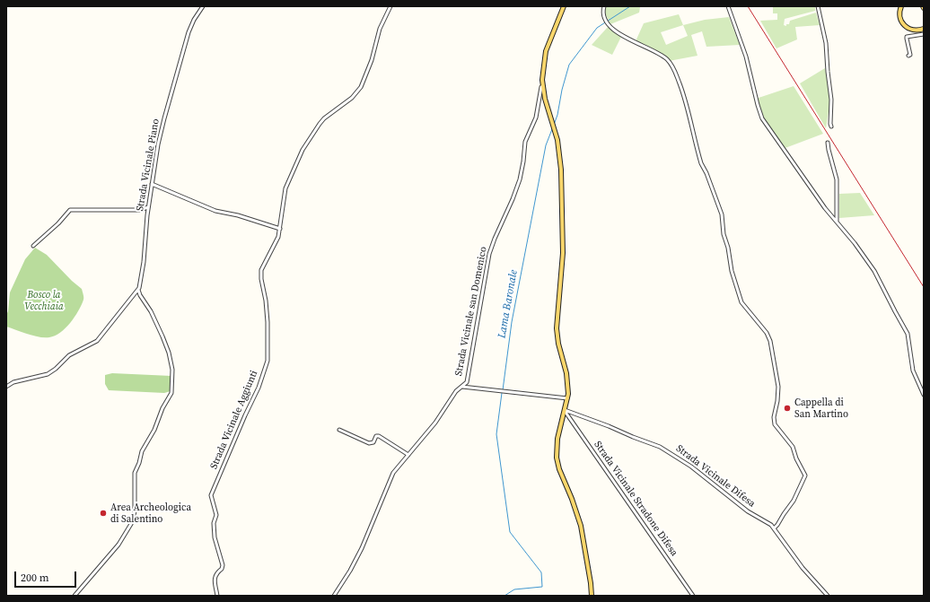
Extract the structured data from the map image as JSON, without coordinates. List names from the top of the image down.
{
  "streets": {
    "street": [
      "Strada Vicinale Piano",
      "Strada Vicinale san Domenico",
      "Strada Vicinale Aggiunti",
      "Strada Vicinale Difesa",
      "Strada Vicinale Stradone Difesa"
    ]
  },
  "crossings": [
    ["Strada Vicinale Difesa", "Strada Vicinale Stradone Difesa"]
  ],
  "water": ["Lama Baronale"],
  "parks": ["Bosco la Vecchiaia"],
  "places": ["Cappella di San Martino", "Area Archeologica di Salentino"],
  "scale_bar": "200 m"
}
